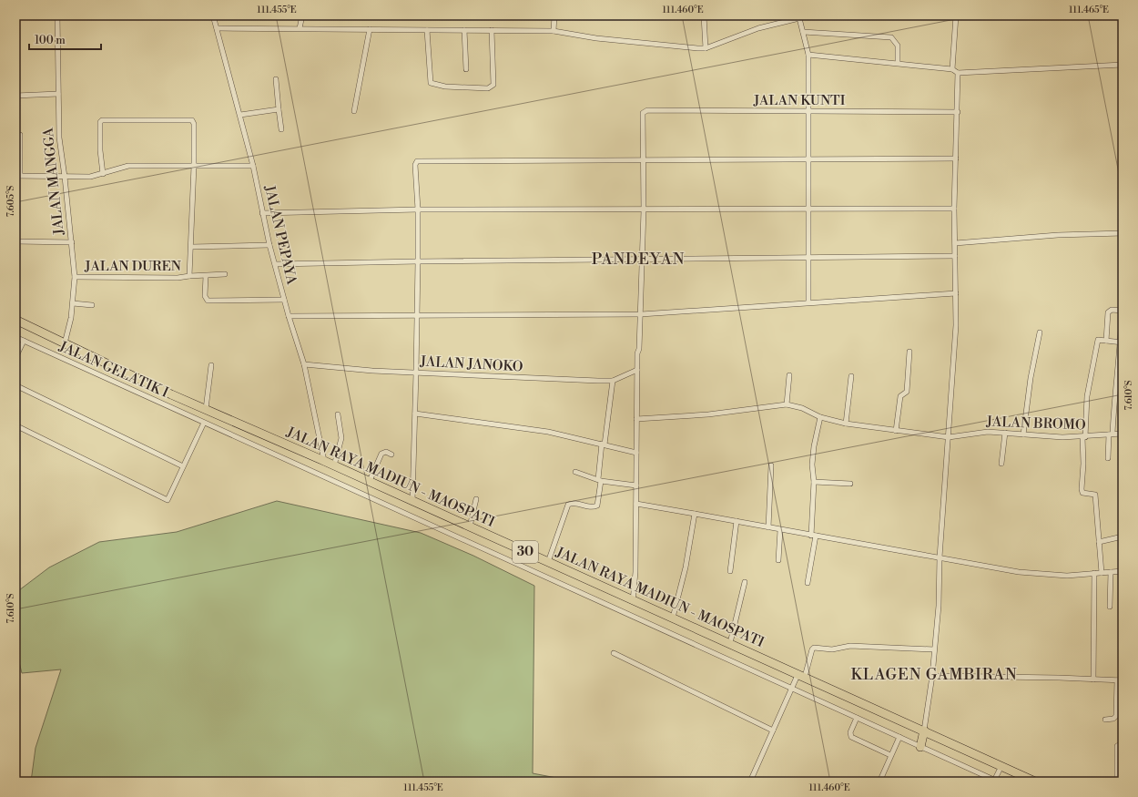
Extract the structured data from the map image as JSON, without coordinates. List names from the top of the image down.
{
  "streets": {
    "highway": ["JALAN RAYA MADIUN - MAOSPATI", "30"],
    "street": [
      "JALAN KUNTI",
      "JALAN MANGGA",
      "JALAN PEPAYA",
      "JALAN DUREN",
      "JALAN JANOKO",
      "JALAN GELATIK I",
      "JALAN BROMO"
    ]
  },
  "crossings": [
    ["JALAN MANGGA", "JALAN DUREN"],
    ["JALAN MANGGA", "JALAN RAYA MADIUN - MAOSPATI"],
    ["JALAN PEPAYA", "JALAN JANOKO"],
    ["JALAN PEPAYA", "JALAN RAYA MADIUN - MAOSPATI"]
  ],
  "districts": ["PANDEYAN", "KLAGEN GAMBIRAN"],
  "scale_bar": "100 m",
  "coordinates": [
    "111.455°E",
    "111.460°E",
    "111.465°E",
    "7.605°S",
    "7.610°S"
  ]
}
